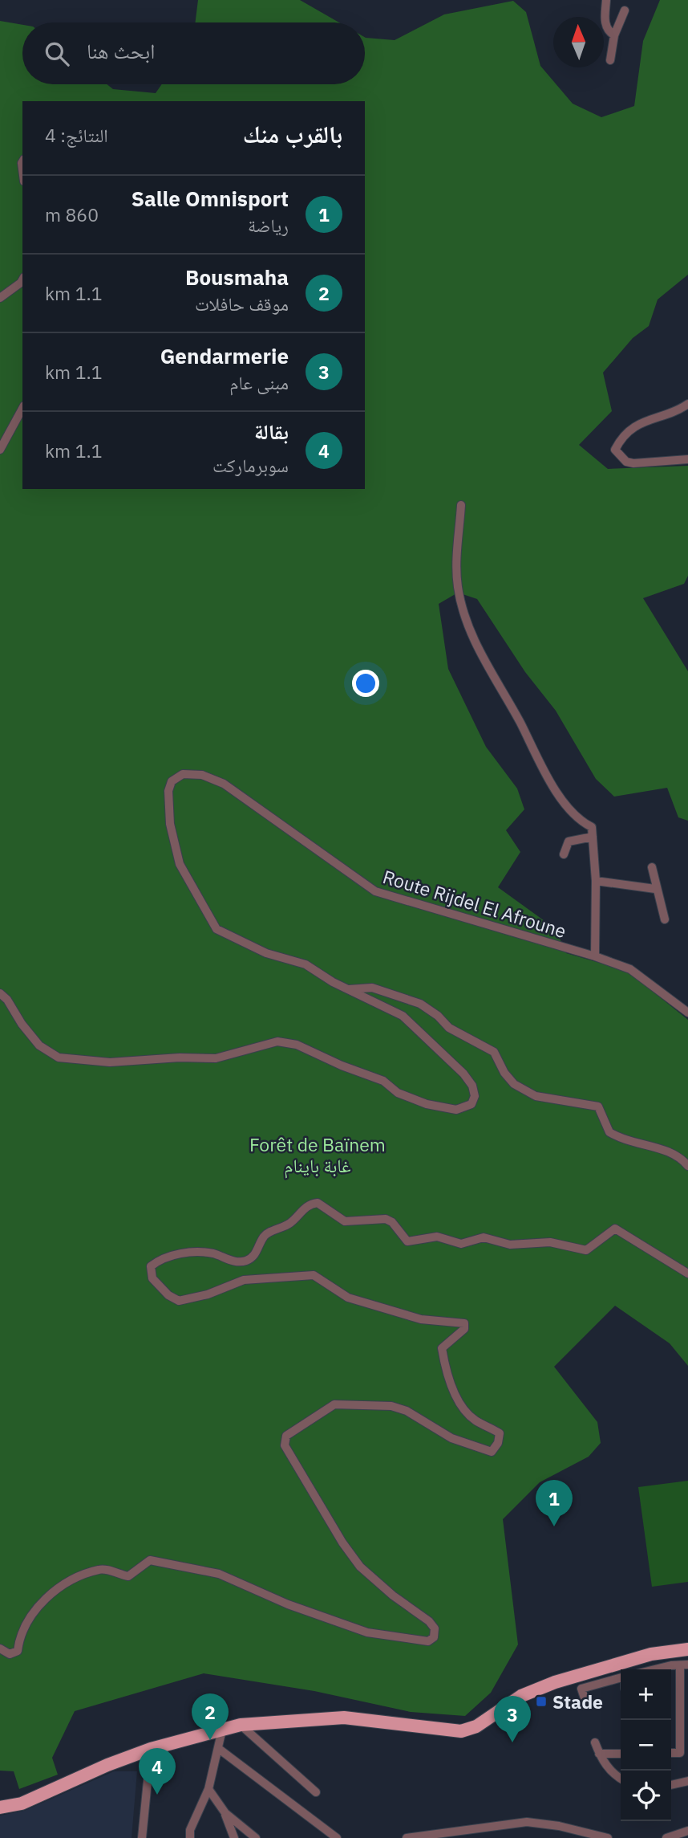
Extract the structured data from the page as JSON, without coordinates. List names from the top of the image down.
{
  "streets": {
    "street": ["Route Rijdel El Afroune"]
  },
  "parks": ["Forêt de Baïnem غابة باينام"],
  "places": {
    "transit": ["Stade"]
  },
  "north": "top",
  "page": {
    "search": "ابحث هنا",
    "heading": ["بالقرب منك", "النتائج: 4"],
    "list": [
      {
        "mark": "1",
        "name": "Salle Omnisport",
        "note": "رياضة",
        "value": "860 m"
      },
      {
        "mark": "2",
        "name": "Bousmaha",
        "note": "موقف حافلات",
        "value": "1.1 km"
      },
      {
        "mark": "3",
        "name": "Gendarmerie",
        "note": "مبنى عام",
        "value": "1.1 km"
      },
      {
        "mark": "4",
        "name": "بقالة",
        "note": "سوبرماركت",
        "value": "1.1 km"
      }
    ],
    "pins": [
      "1",
      "2",
      "3",
      "4"
    ],
    "map_buttons": ["+", "−"]
  }
}
